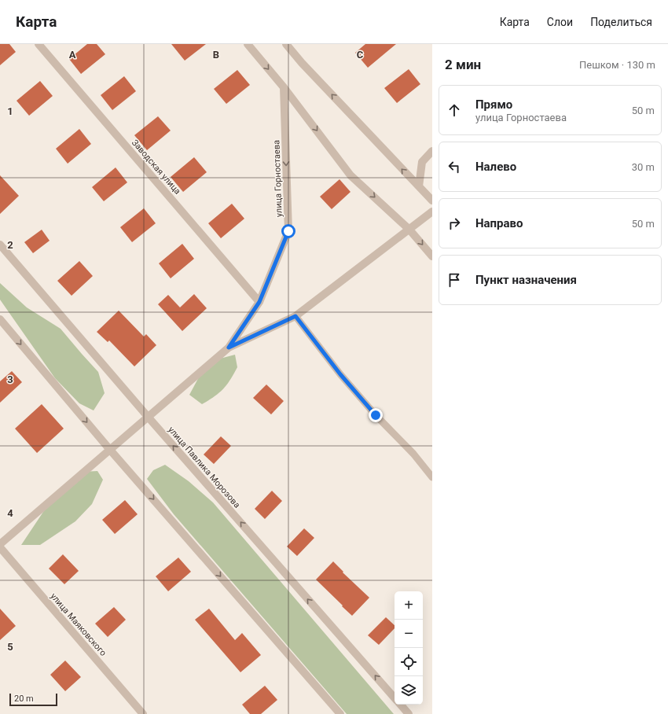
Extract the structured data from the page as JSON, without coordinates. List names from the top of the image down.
{
  "streets": {
    "street": [
      "Заводская улица",
      "улица Горностаева",
      "улица Павлика Морозова",
      "улица Маяковского"
    ]
  },
  "crossings": [
    ["Заводская улица", "улица Горностаева"]
  ],
  "one_way": ["улица Горностаева"],
  "scale_bar": "20 m",
  "page": {
    "header": "Карта",
    "nav": ["Карта", "Слои", "Поделиться"],
    "heading": ["2 мин", "Пешком · 130 m"],
    "list": [
      ["Прямо", "улица Горностаева", "50 m"],
      ["Налево", "30 m"],
      ["Направо", "50 m"],
      "Пункт назначения"
    ],
    "map_buttons": ["+", "−"],
    "scale": "20 m"
  },
  "grid": {
    "columns": ["A", "B", "C"],
    "rows": [
      "1",
      "2",
      "3",
      "4",
      "5"
    ]
  }
}
